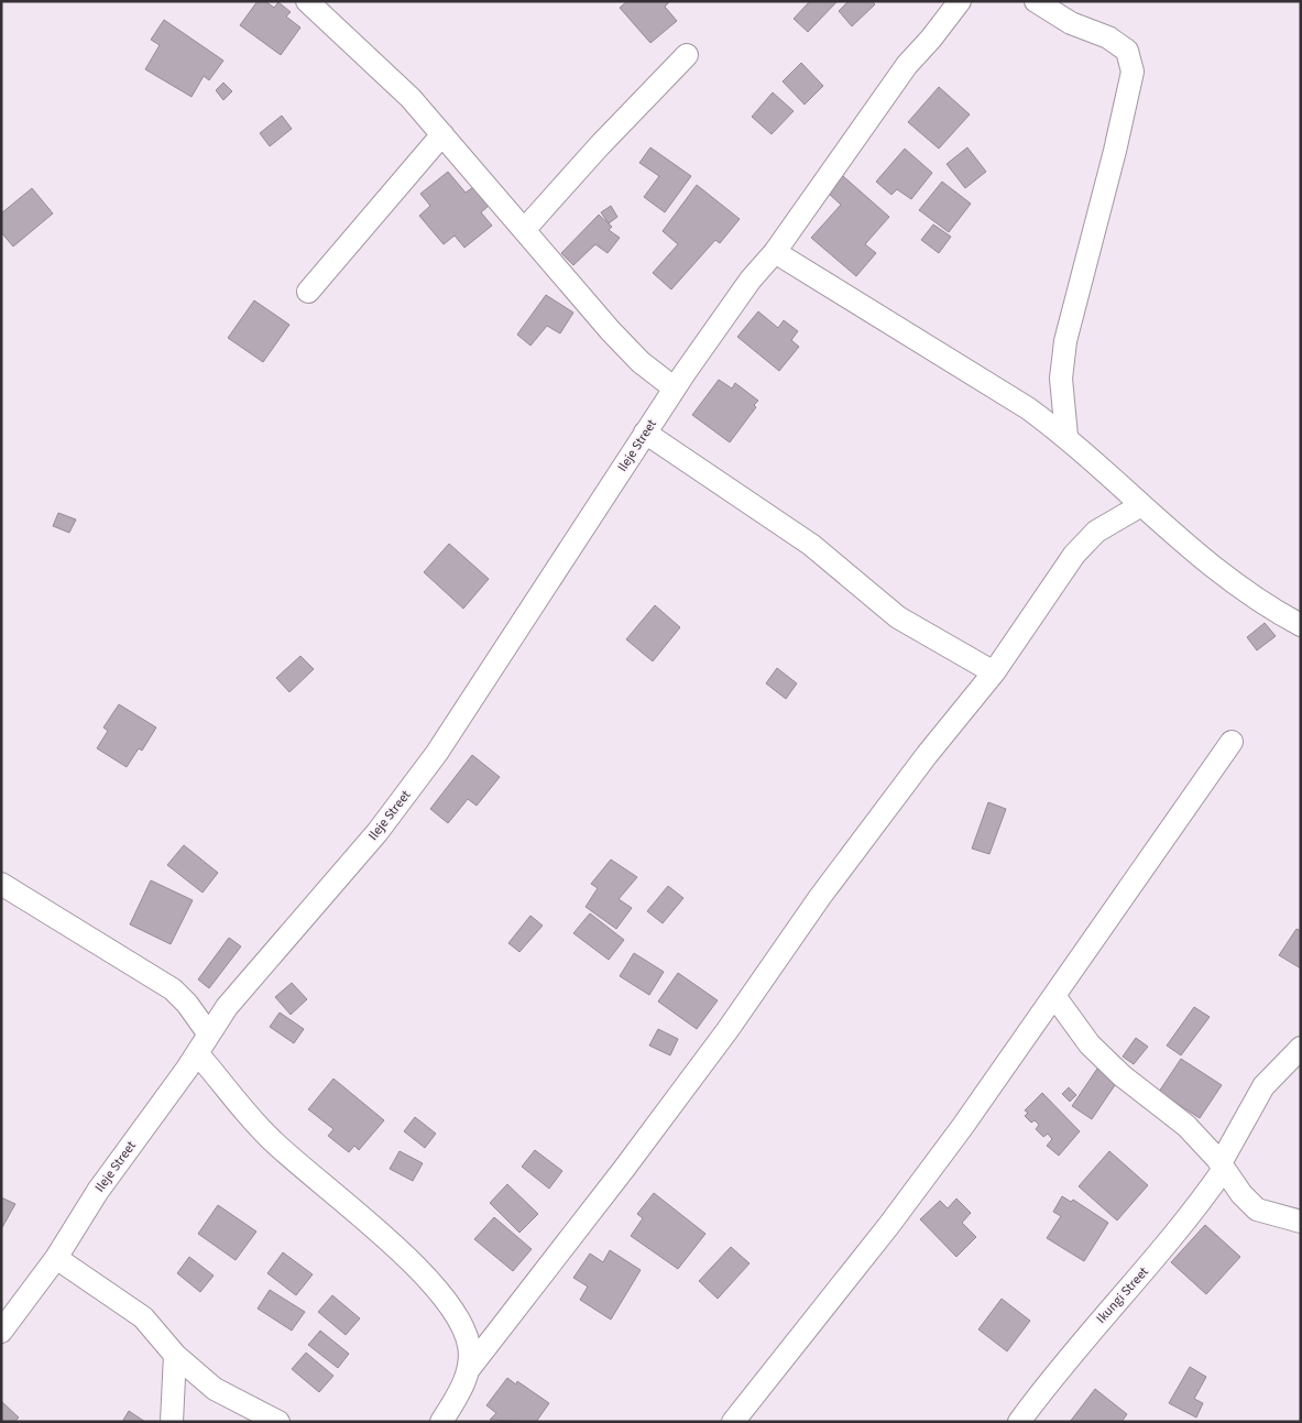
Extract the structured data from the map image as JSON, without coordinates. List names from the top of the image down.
{
  "streets": {
    "street": ["Ileje Street", "Ikungi Street"]
  }
}
